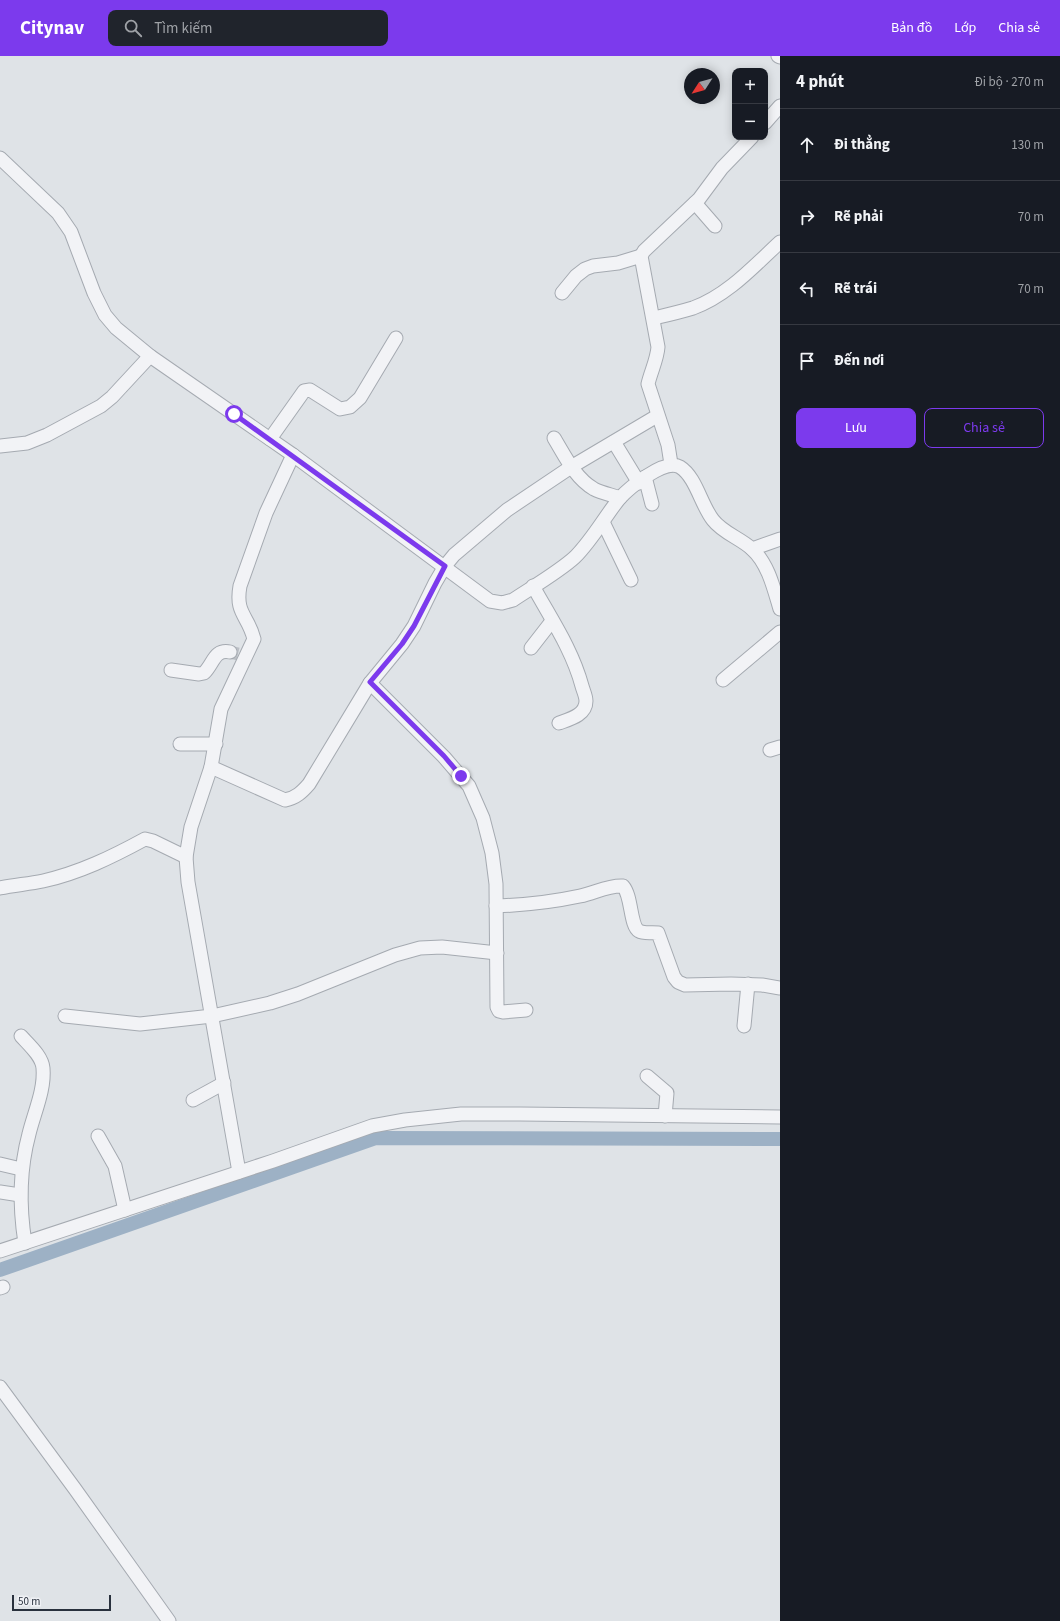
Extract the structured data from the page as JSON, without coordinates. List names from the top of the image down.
{
  "scale_bar": "50 m",
  "north": "bottom left",
  "page": {
    "header": "Citynav",
    "search": "Tìm kiếm",
    "nav": ["Bản đồ", "Lớp", "Chia sẻ"],
    "heading": ["4 phút", "Đi bộ · 270 m"],
    "map_buttons": ["+", "−"],
    "list": [
      ["Đi thẳng", "130 m"],
      ["Rẽ phải", "70 m"],
      ["Rẽ trái", "70 m"],
      "Đến nơi"
    ],
    "buttons": ["Lưu", "Chia sẻ"],
    "scale": "50 m"
  }
}
